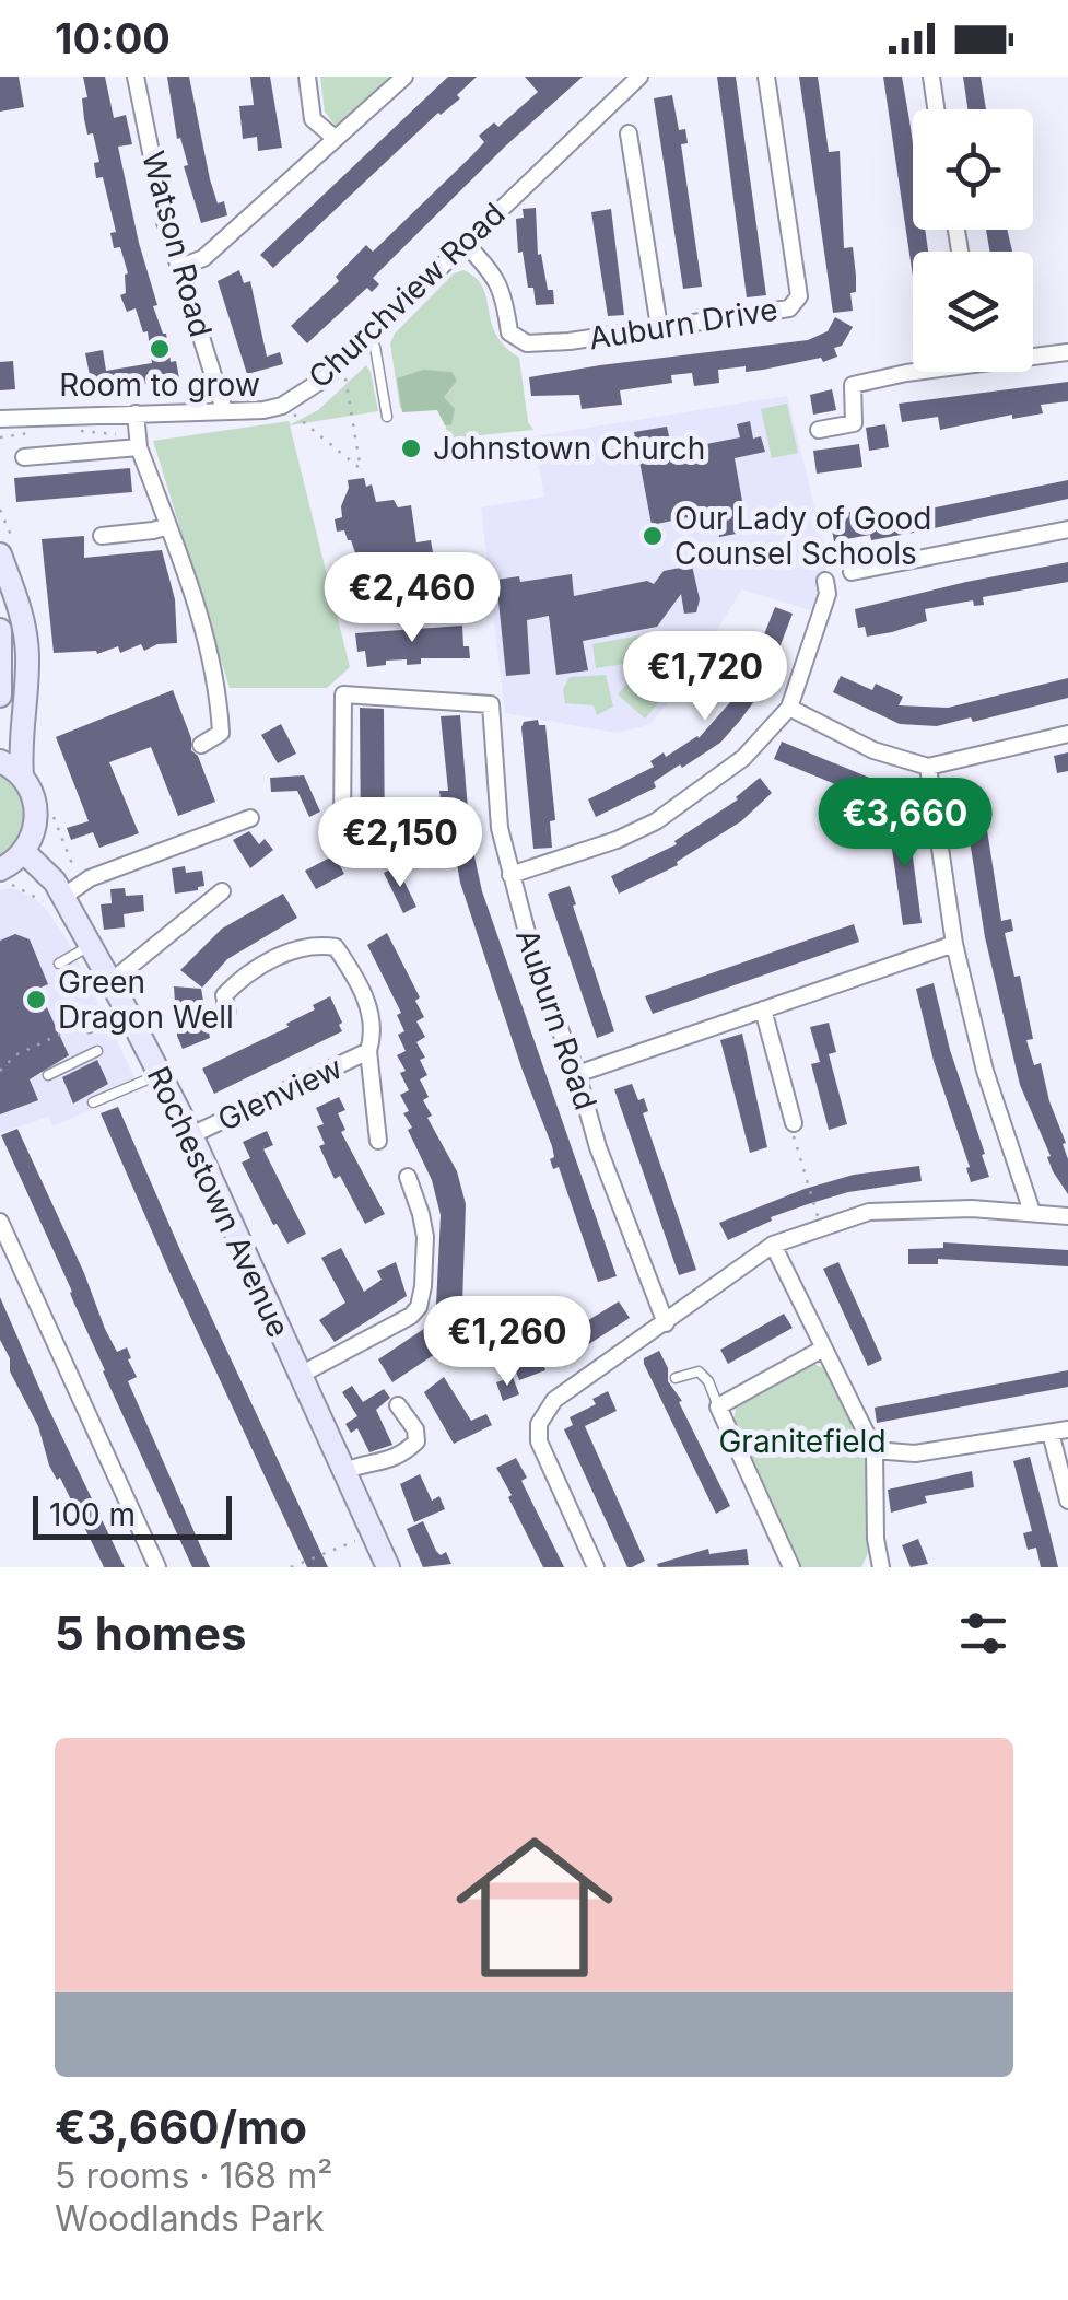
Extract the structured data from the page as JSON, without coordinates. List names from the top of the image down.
{
  "streets": {
    "main road": ["Rochestown Avenue"],
    "street": [
      "Watson Road",
      "Churchview Road",
      "Auburn Drive",
      "Auburn Road",
      "Glenview"
    ]
  },
  "crossings": [
    ["Watson Road", "Churchview Road"],
    ["Churchview Road", "Auburn Drive"],
    ["Glenview", "Rochestown Avenue"]
  ],
  "parks": ["Granitefield"],
  "places": [
    "Room to grow",
    "Johnstown Church",
    "Our Lady of Good Counsel Schools",
    "Green Dragon Well"
  ],
  "scale_bar": "100 m",
  "page": {
    "status": "10:00",
    "price": [
      "€2,460",
      "€1,720",
      "€3,660",
      "€2,150",
      "€1,260"
    ],
    "scale": "100 m",
    "heading": "5 homes",
    "list": [
      {
        "name": "€3,660/mo",
        "note": "5 rooms · 168 m² · Woodlands Park"
      }
    ]
  }
}
